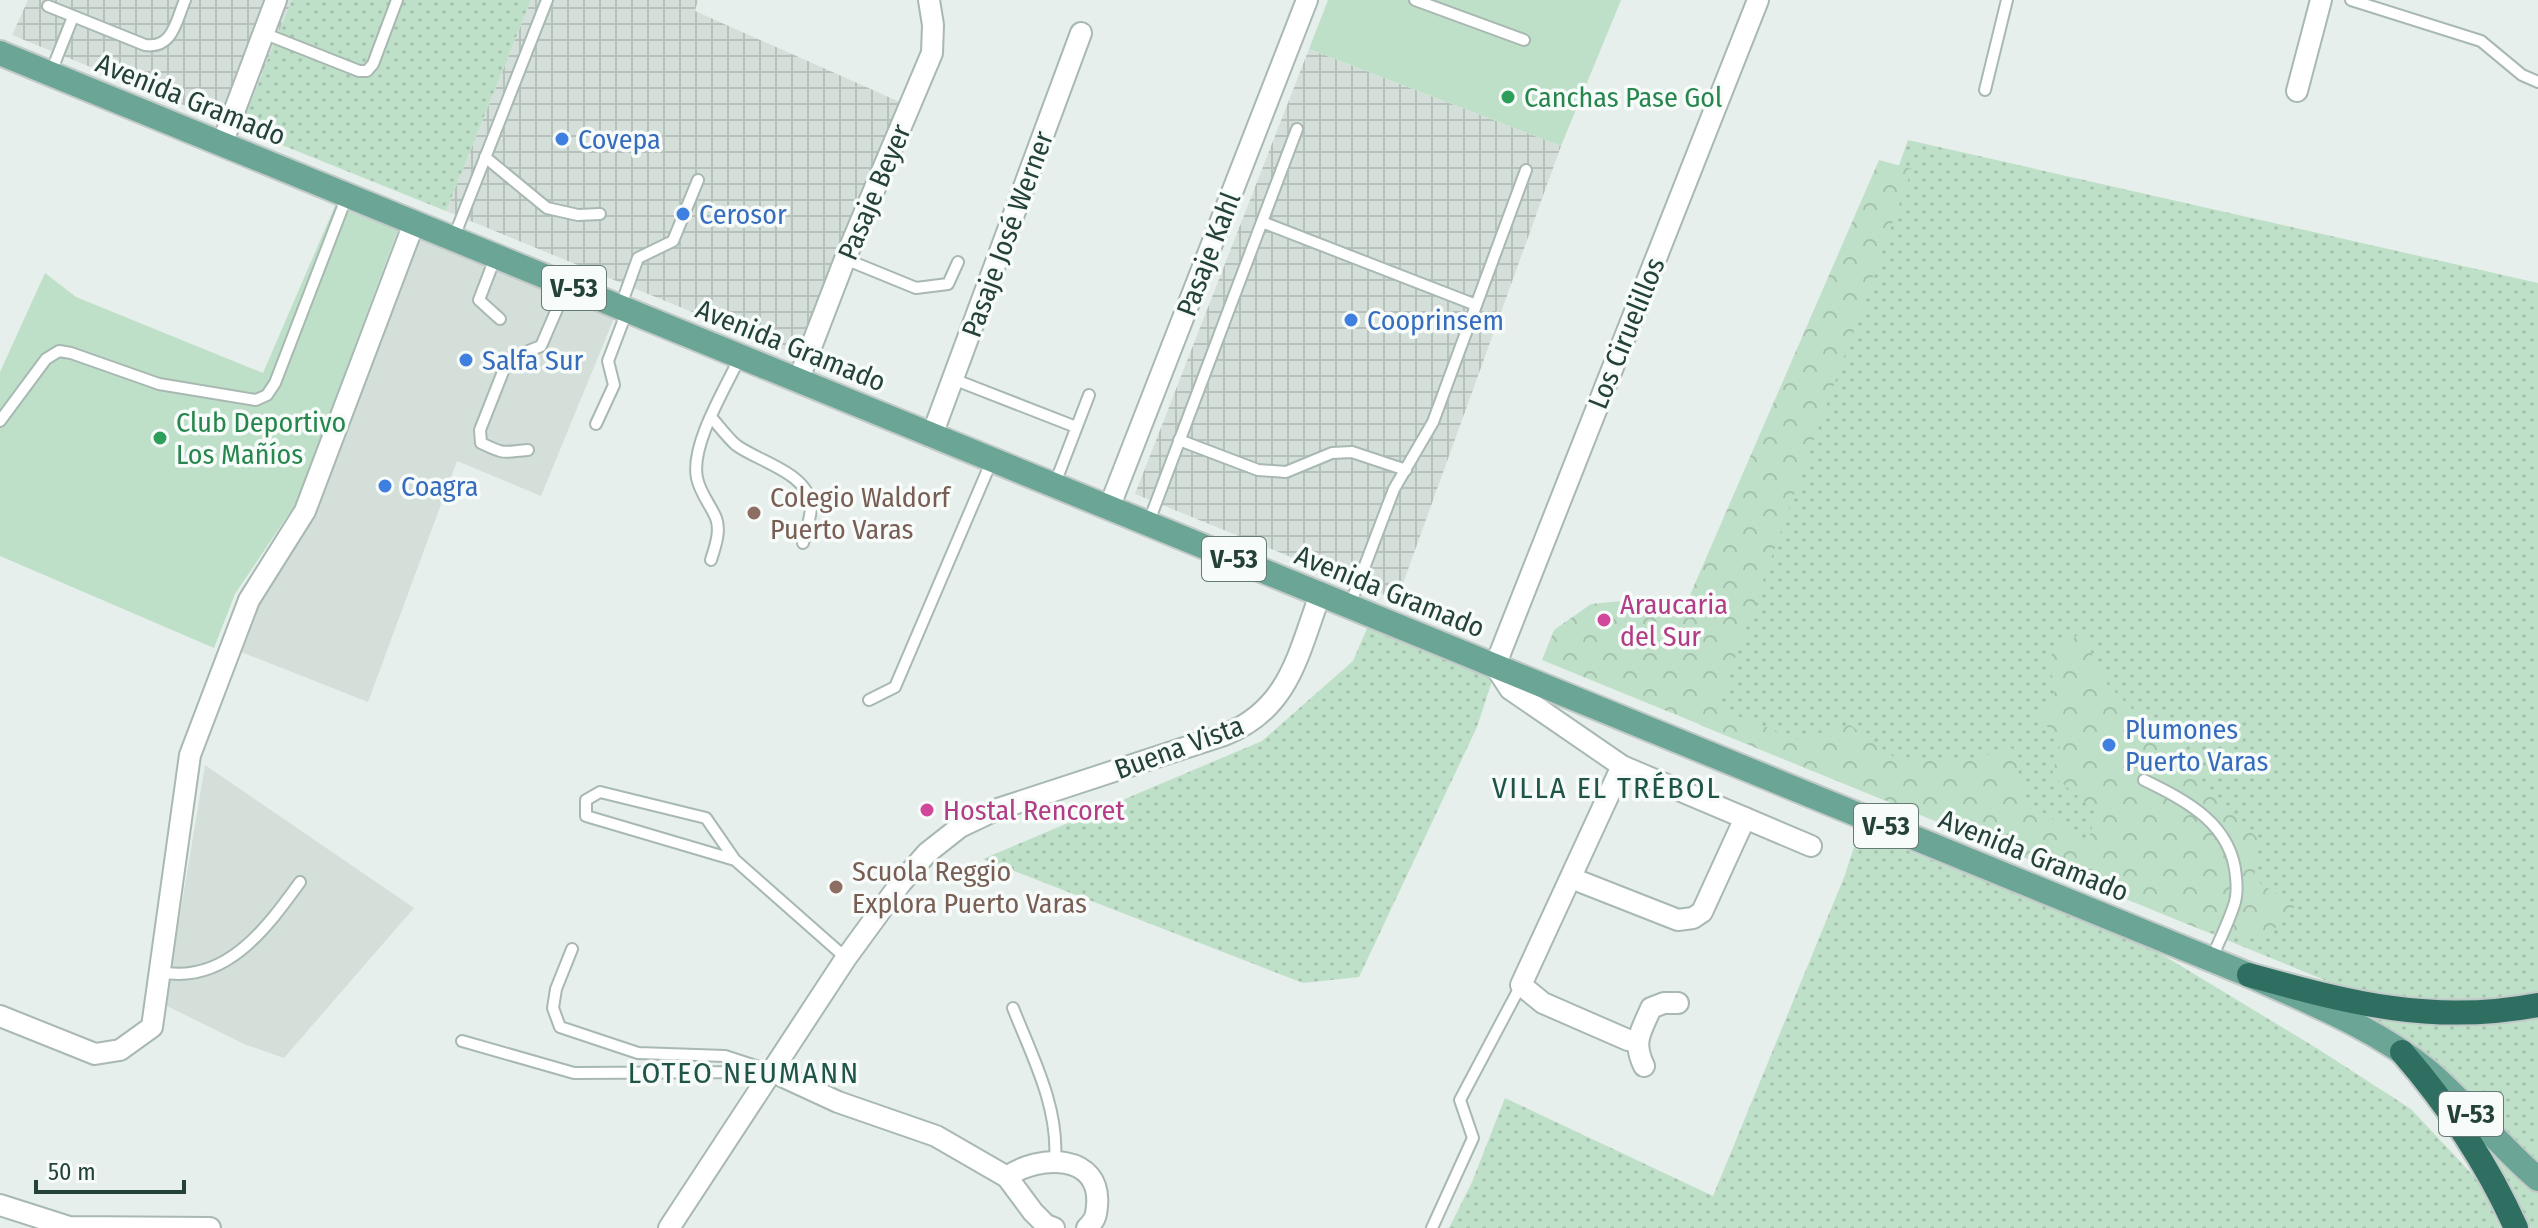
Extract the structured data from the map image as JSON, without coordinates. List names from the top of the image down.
{
  "streets": {
    "main road": ["Avenida Gramado", "V-53"],
    "street": [
      "Pasaje Beyer",
      "Pasaje José Werner",
      "Pasaje Kahl",
      "Los Ciruelillos",
      "Buena Vista"
    ]
  },
  "crossings": [
    ["Avenida Gramado", "Pasaje Beyer"],
    ["Avenida Gramado", "Pasaje José Werner"],
    ["Avenida Gramado", "Pasaje Kahl"],
    ["Avenida Gramado", "Los Ciruelillos"],
    ["Avenida Gramado", "Buena Vista"]
  ],
  "districts": ["VILLA EL TRÉBOL", "LOTEO NEUMANN"],
  "places": [
    "Canchas Pase Gol",
    "Covepa",
    "Cerosor",
    "Cooprinsem",
    "Salfa Sur",
    "Club Deportivo Los Mañíos",
    "Coagra",
    "Colegio Waldorf Puerto Varas",
    "Araucaria del Sur",
    "Plumones Puerto Varas",
    "Hostal Rencoret",
    "Scuola Reggio Explora Puerto Varas"
  ],
  "scale_bar": "50 m"
}
